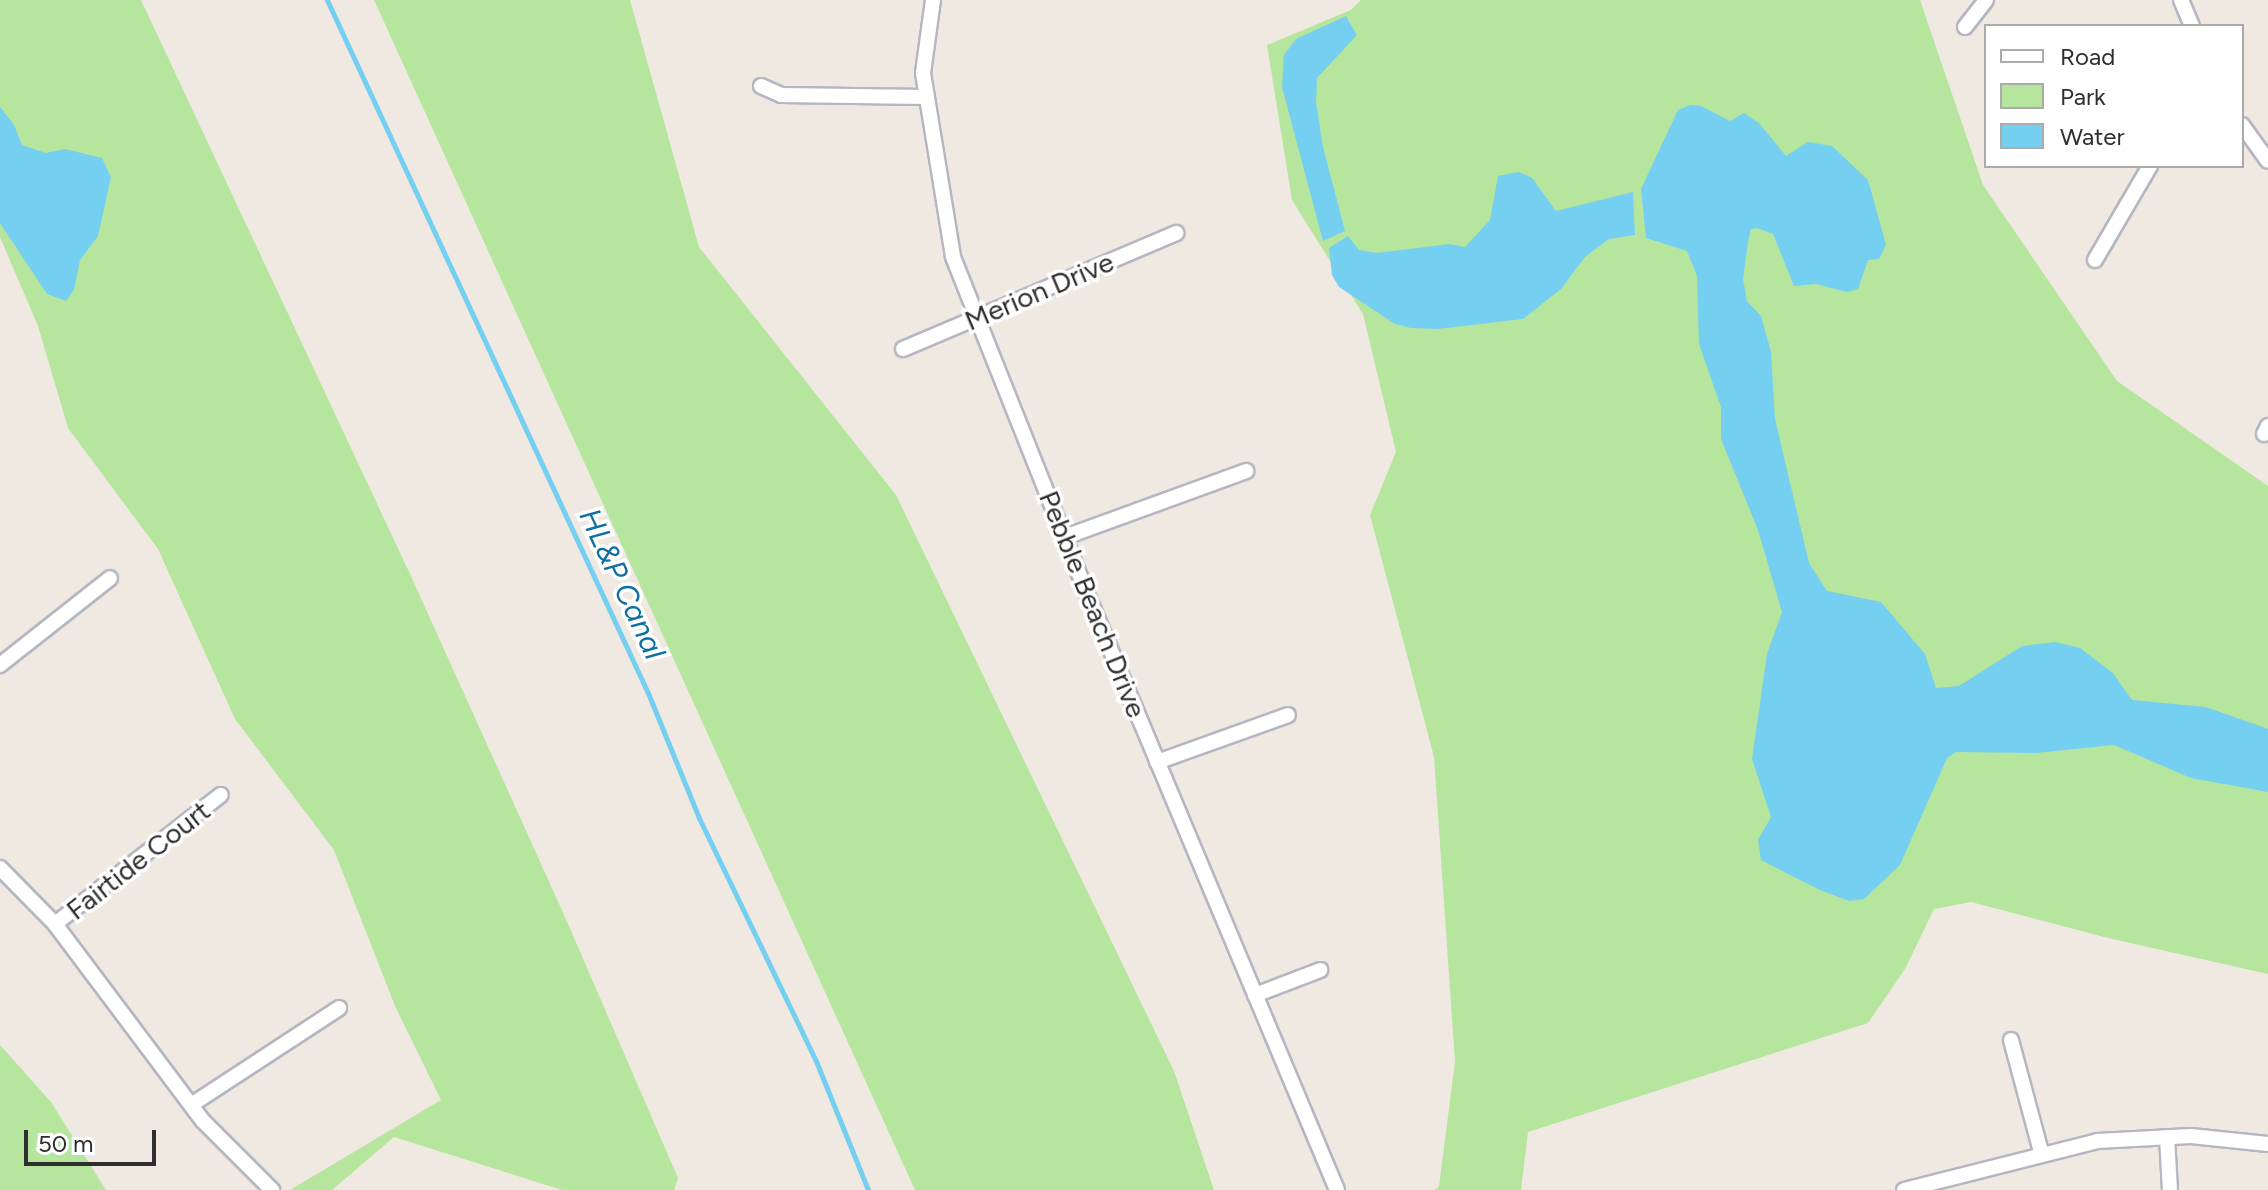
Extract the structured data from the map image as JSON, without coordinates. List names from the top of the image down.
{
  "streets": {
    "street": ["Merion Drive", "Pebble Beach Drive", "Fairtide Court"]
  },
  "crossings": [
    ["Merion Drive", "Pebble Beach Drive"]
  ],
  "water": ["HL&P Canal"],
  "legend": ["Road", "Park", "Water"],
  "scale_bar": "50 m"
}
